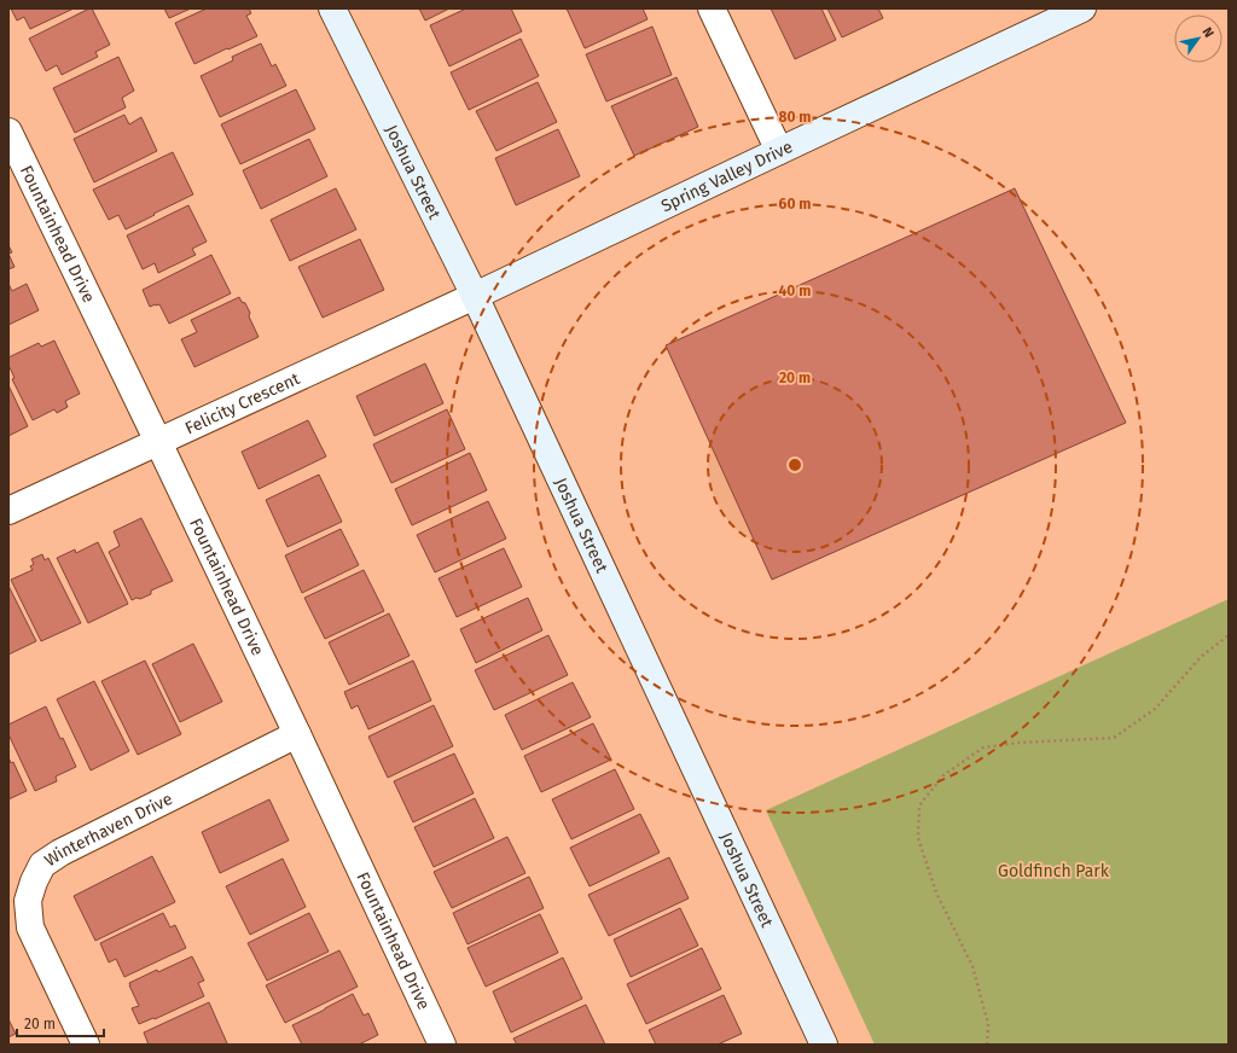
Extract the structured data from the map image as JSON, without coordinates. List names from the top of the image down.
{
  "streets": {
    "street": [
      "Joshua Street",
      "Spring Valley Drive",
      "Fountainhead Drive",
      "Felicity Crescent",
      "Winterhaven Drive"
    ]
  },
  "crossings": [
    ["Joshua Street", "Spring Valley Drive"],
    ["Joshua Street", "Felicity Crescent"],
    ["Spring Valley Drive", "Felicity Crescent"],
    ["Fountainhead Drive", "Felicity Crescent"],
    ["Fountainhead Drive", "Winterhaven Drive"]
  ],
  "parks": ["Goldfinch Park"],
  "scale_bar": "20 m",
  "north": "top right",
  "rings": [
    "80 m",
    "60 m",
    "40 m",
    "20 m"
  ]
}
